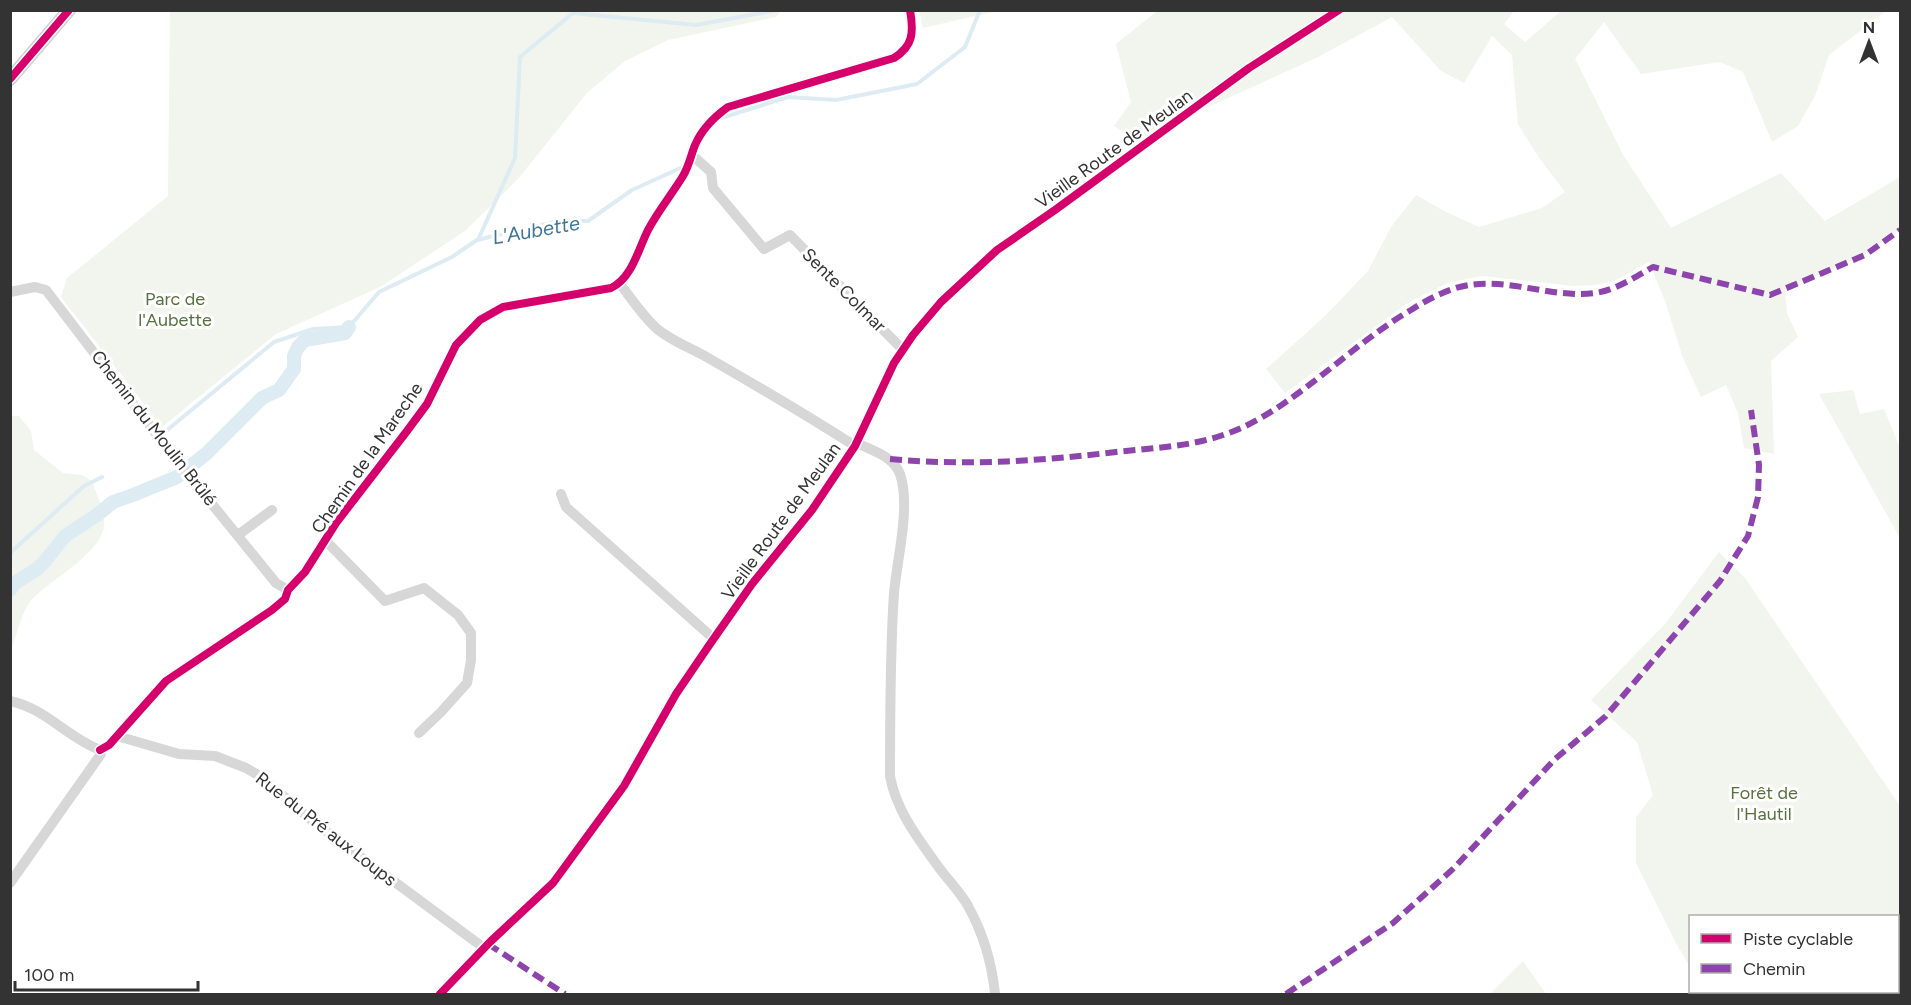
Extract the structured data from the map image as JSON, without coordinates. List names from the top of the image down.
{
  "streets": {
    "street": [
      "Vieille Route de Meulan",
      "Sente Colmar",
      "Chemin du Moulin Brûlé",
      "Chemin de la Mareche",
      "Rue du Pré aux Loups"
    ]
  },
  "crossings": [
    ["Vieille Route de Meulan", "Sente Colmar"],
    ["Vieille Route de Meulan", "Rue du Pré aux Loups"],
    ["Chemin du Moulin Brûlé", "Chemin de la Mareche"],
    ["Chemin de la Mareche", "Rue du Pré aux Loups"]
  ],
  "water": ["L'Aubette"],
  "parks": ["Parc de l'Aubette", "Forêt de l'Hautil"],
  "legend": ["Piste cyclable", "Chemin"],
  "scale_bar": "100 m",
  "north": "top"
}
